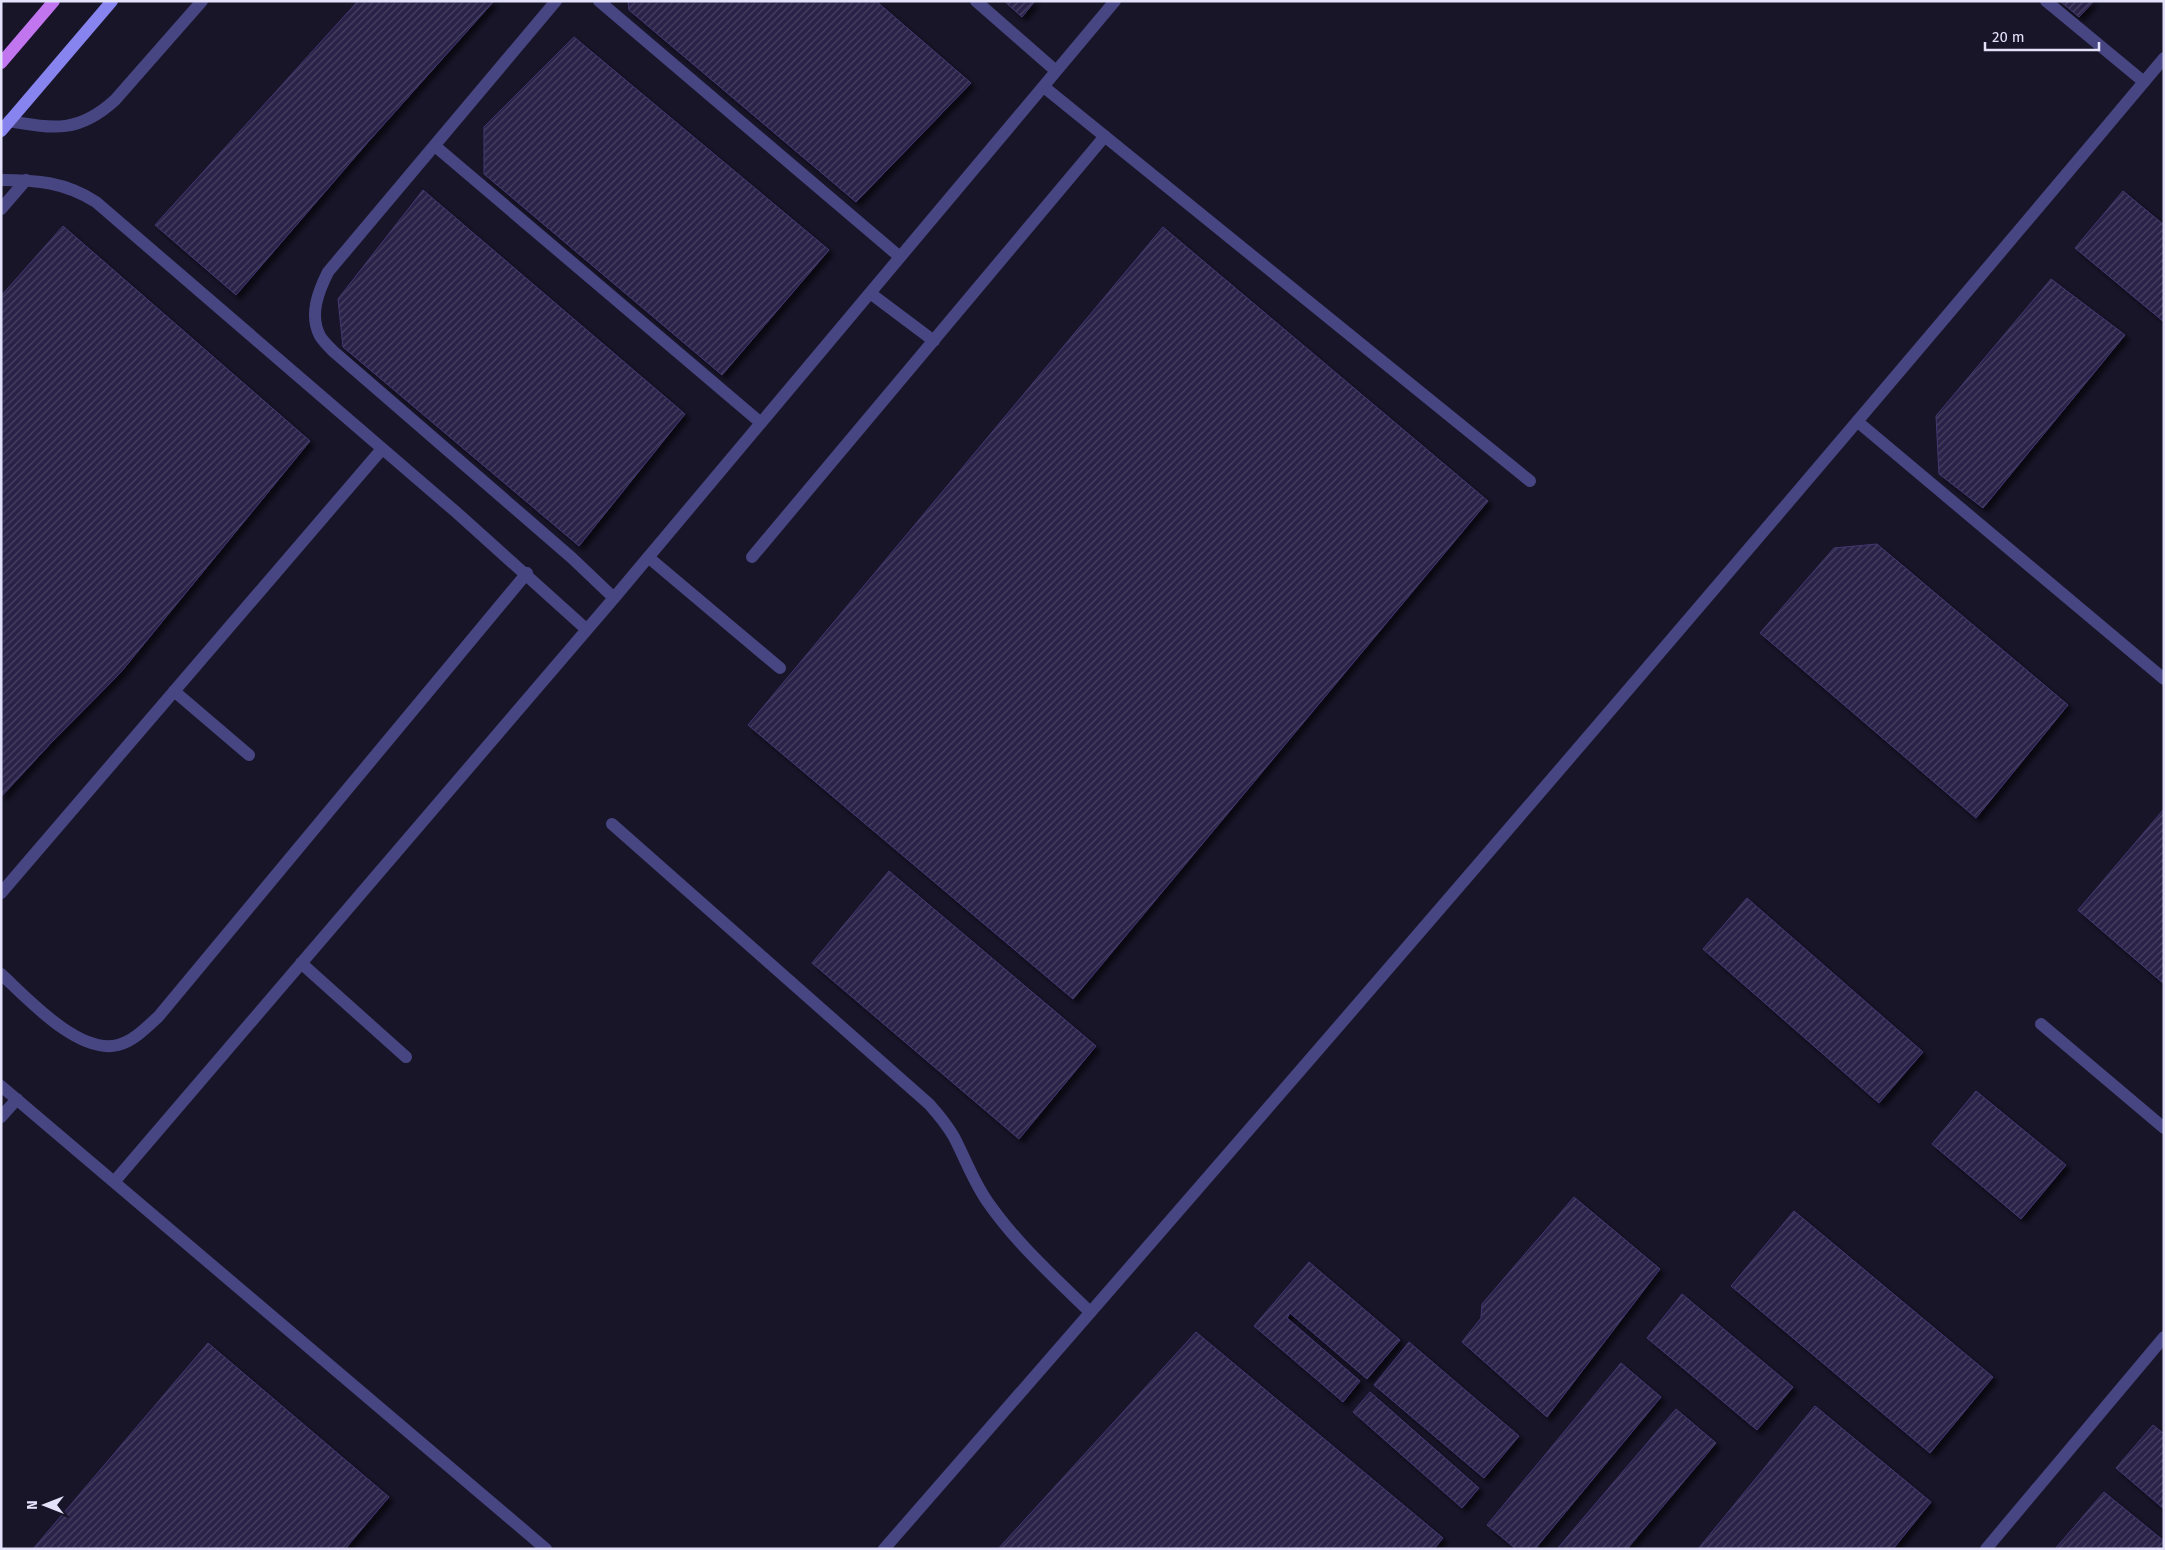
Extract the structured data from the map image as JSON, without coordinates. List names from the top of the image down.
{
  "scale_bar": "20 m",
  "north": "left"
}
